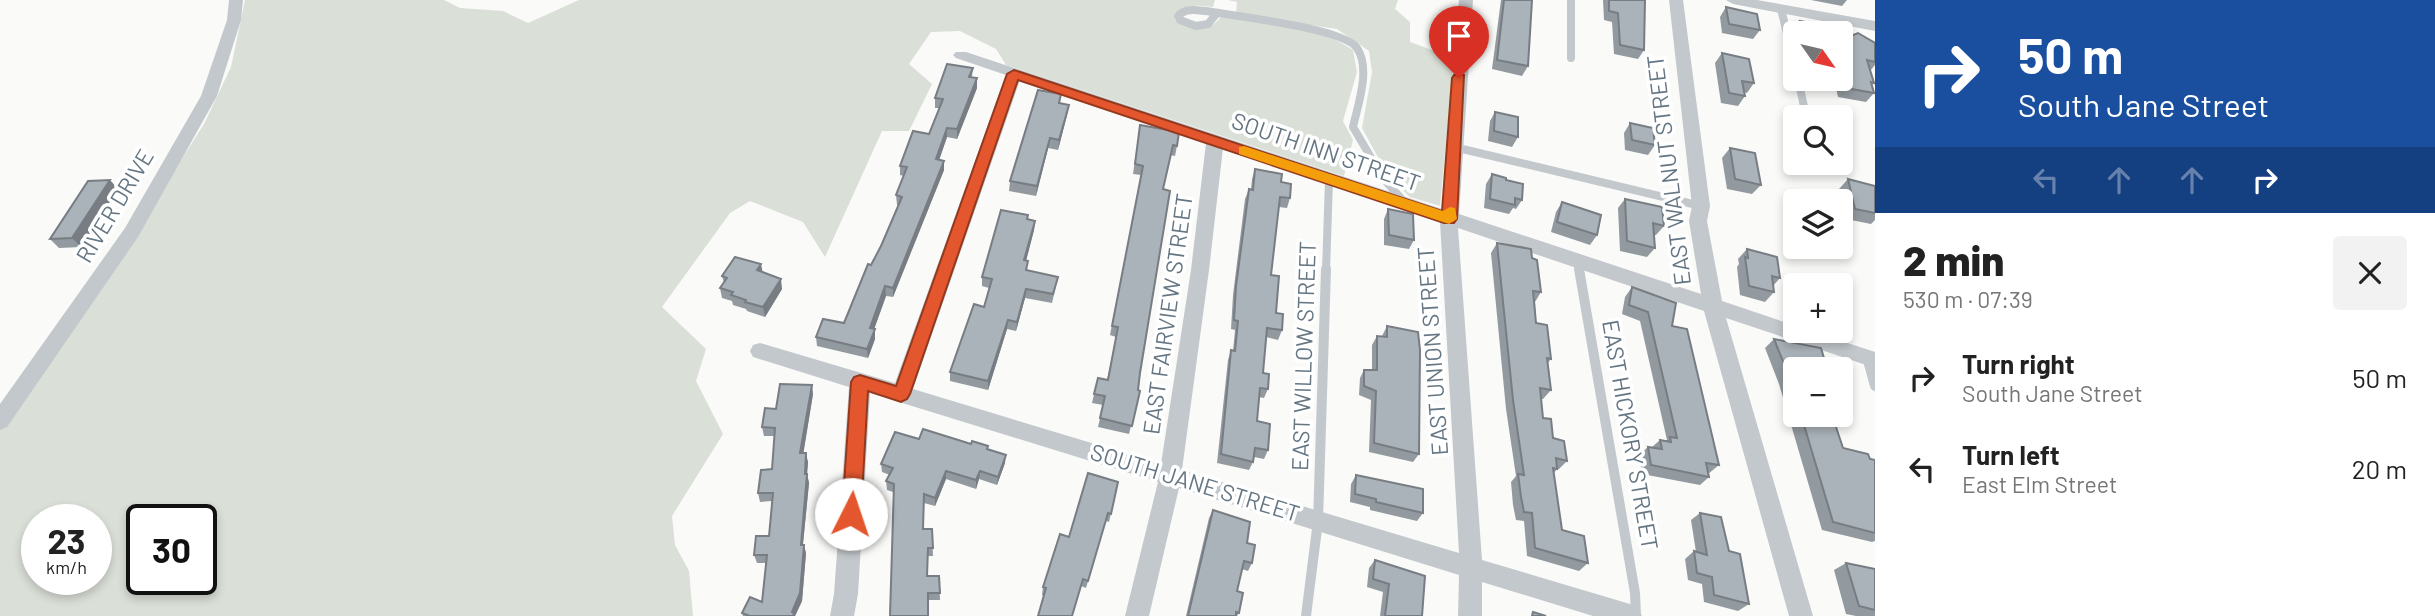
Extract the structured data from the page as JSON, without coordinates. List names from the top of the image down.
{
  "streets": {
    "street": [
      "SOUTH INN STREET",
      "EAST WALNUT STREET",
      "RIVER DRIVE",
      "EAST FAIRVIEW STREET",
      "EAST UNION STREET",
      "SOUTH JANE STREET"
    ],
    "lane": ["EAST WILLOW STREET", "EAST HICKORY STREET"]
  },
  "crossings": [
    ["SOUTH INN STREET", "EAST WALNUT STREET"],
    ["SOUTH INN STREET", "EAST FAIRVIEW STREET"],
    ["SOUTH INN STREET", "EAST UNION STREET"],
    ["SOUTH INN STREET", "EAST WILLOW STREET"],
    ["SOUTH INN STREET", "EAST HICKORY STREET"],
    ["EAST FAIRVIEW STREET", "SOUTH JANE STREET"],
    ["EAST UNION STREET", "SOUTH JANE STREET"],
    ["EAST WILLOW STREET", "SOUTH JANE STREET"]
  ],
  "north": "bottom right",
  "page": {
    "turn": ["50 m", "South Jane Street"],
    "map_buttons": ["+", "−"],
    "heading": ["2 min", "530 m · 07:39"],
    "list": [
      {
        "name": "Turn right",
        "note": "South Jane Street",
        "value": "50 m"
      },
      {
        "name": "Turn left",
        "note": "East Elm Street",
        "value": "20 m"
      }
    ],
    "speed": "23 km/h",
    "limit": "30"
  }
}
